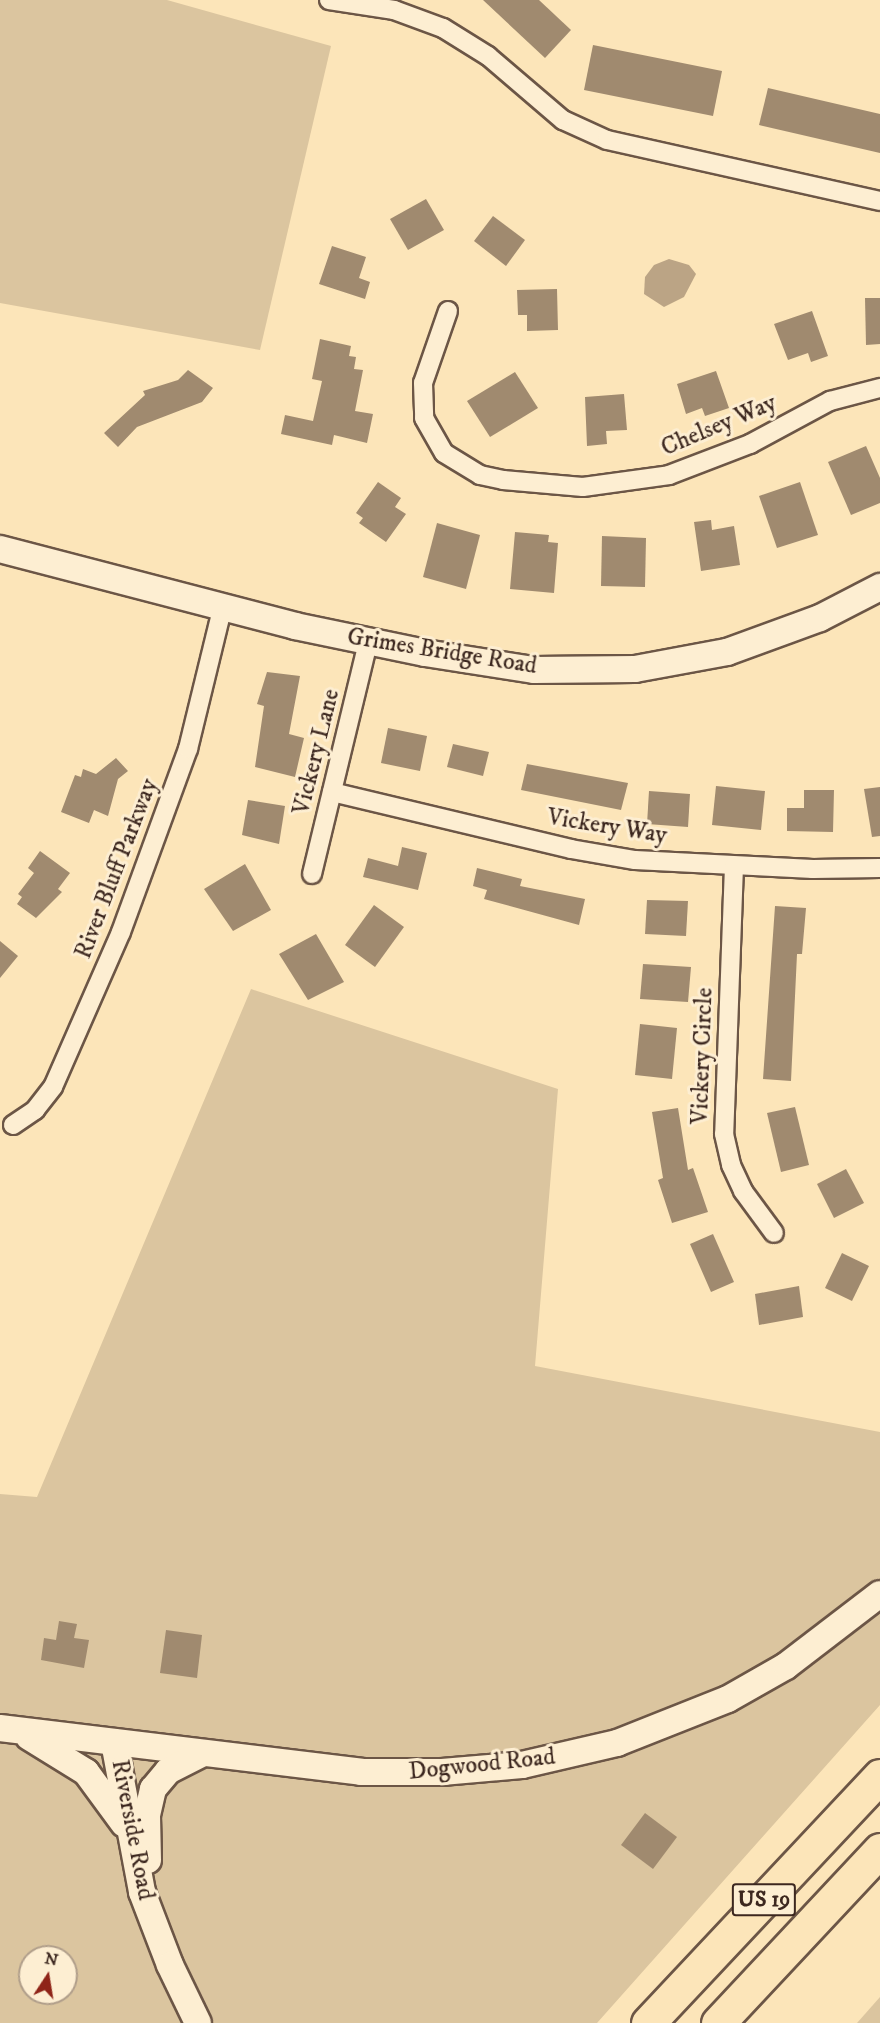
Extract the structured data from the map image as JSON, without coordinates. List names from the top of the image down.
{
  "streets": {
    "highway": ["US 19"],
    "street": [
      "Chelsey Way",
      "Grimes Bridge Road",
      "Vickery Lane",
      "Vickery Way",
      "River Bluff Parkway",
      "Vickery Circle",
      "Dogwood Road",
      "Riverside Road"
    ]
  },
  "crossings": [
    ["Grimes Bridge Road", "Vickery Lane"],
    ["Grimes Bridge Road", "River Bluff Parkway"],
    ["Vickery Lane", "Vickery Way"],
    ["Vickery Way", "Vickery Circle"],
    ["Dogwood Road", "Riverside Road"]
  ],
  "north": "top"
}
